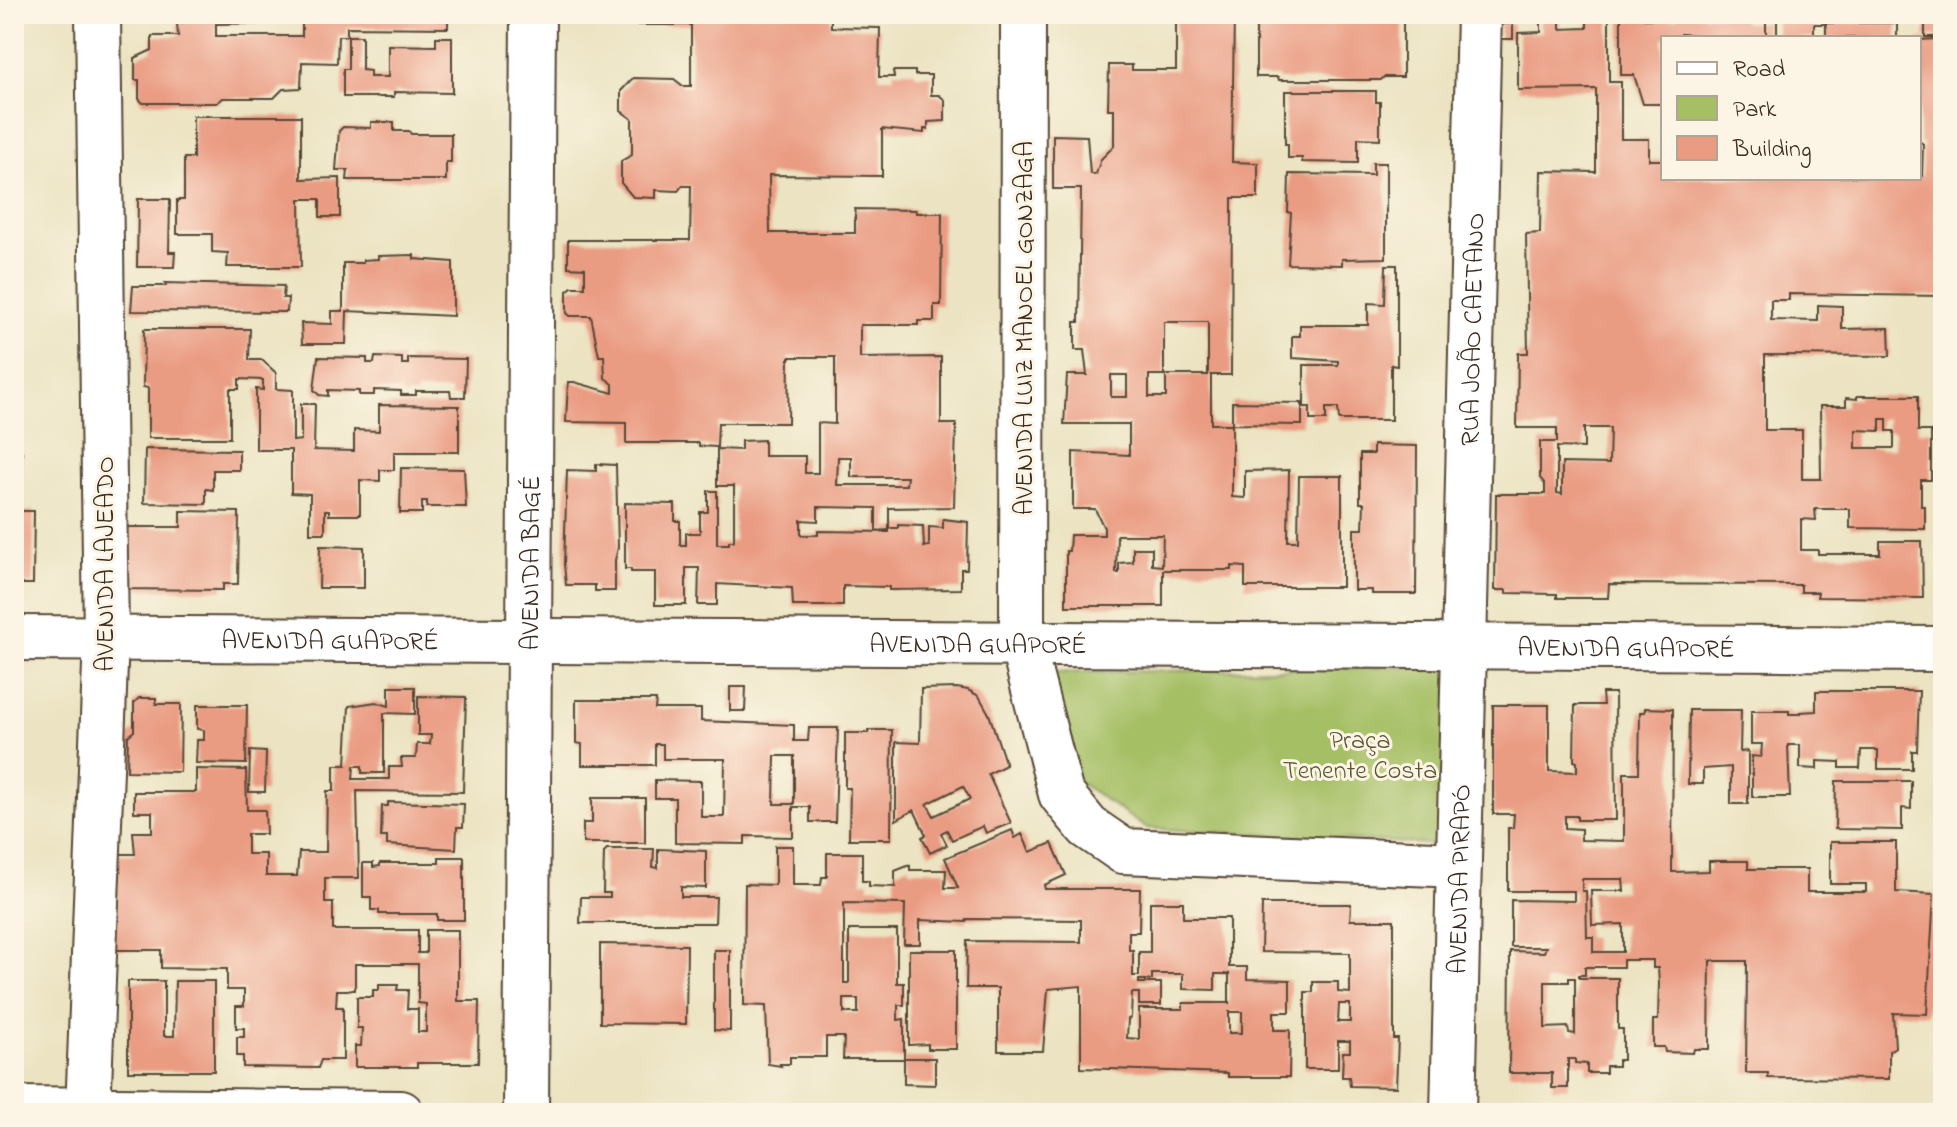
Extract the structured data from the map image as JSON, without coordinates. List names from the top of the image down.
{
  "streets": {
    "street": [
      "AVENIDA LUIZ MANOEL GONZAGA",
      "RUA JOÃO CAETANO",
      "AVENIDA LAJEADO",
      "AVENIDA BAGÉ",
      "AVENIDA GUAPORÉ",
      "AVENIDA PIRAPÓ"
    ]
  },
  "crossings": [
    ["AVENIDA LUIZ MANOEL GONZAGA", "AVENIDA GUAPORÉ"],
    ["AVENIDA LUIZ MANOEL GONZAGA", "AVENIDA PIRAPÓ"],
    ["RUA JOÃO CAETANO", "AVENIDA GUAPORÉ"],
    ["RUA JOÃO CAETANO", "AVENIDA PIRAPÓ"],
    ["AVENIDA LAJEADO", "AVENIDA GUAPORÉ"],
    ["AVENIDA BAGÉ", "AVENIDA GUAPORÉ"],
    ["AVENIDA GUAPORÉ", "AVENIDA PIRAPÓ"]
  ],
  "parks": ["Praça Tenente Costa"],
  "legend": ["Road", "Park", "Building"]
}
